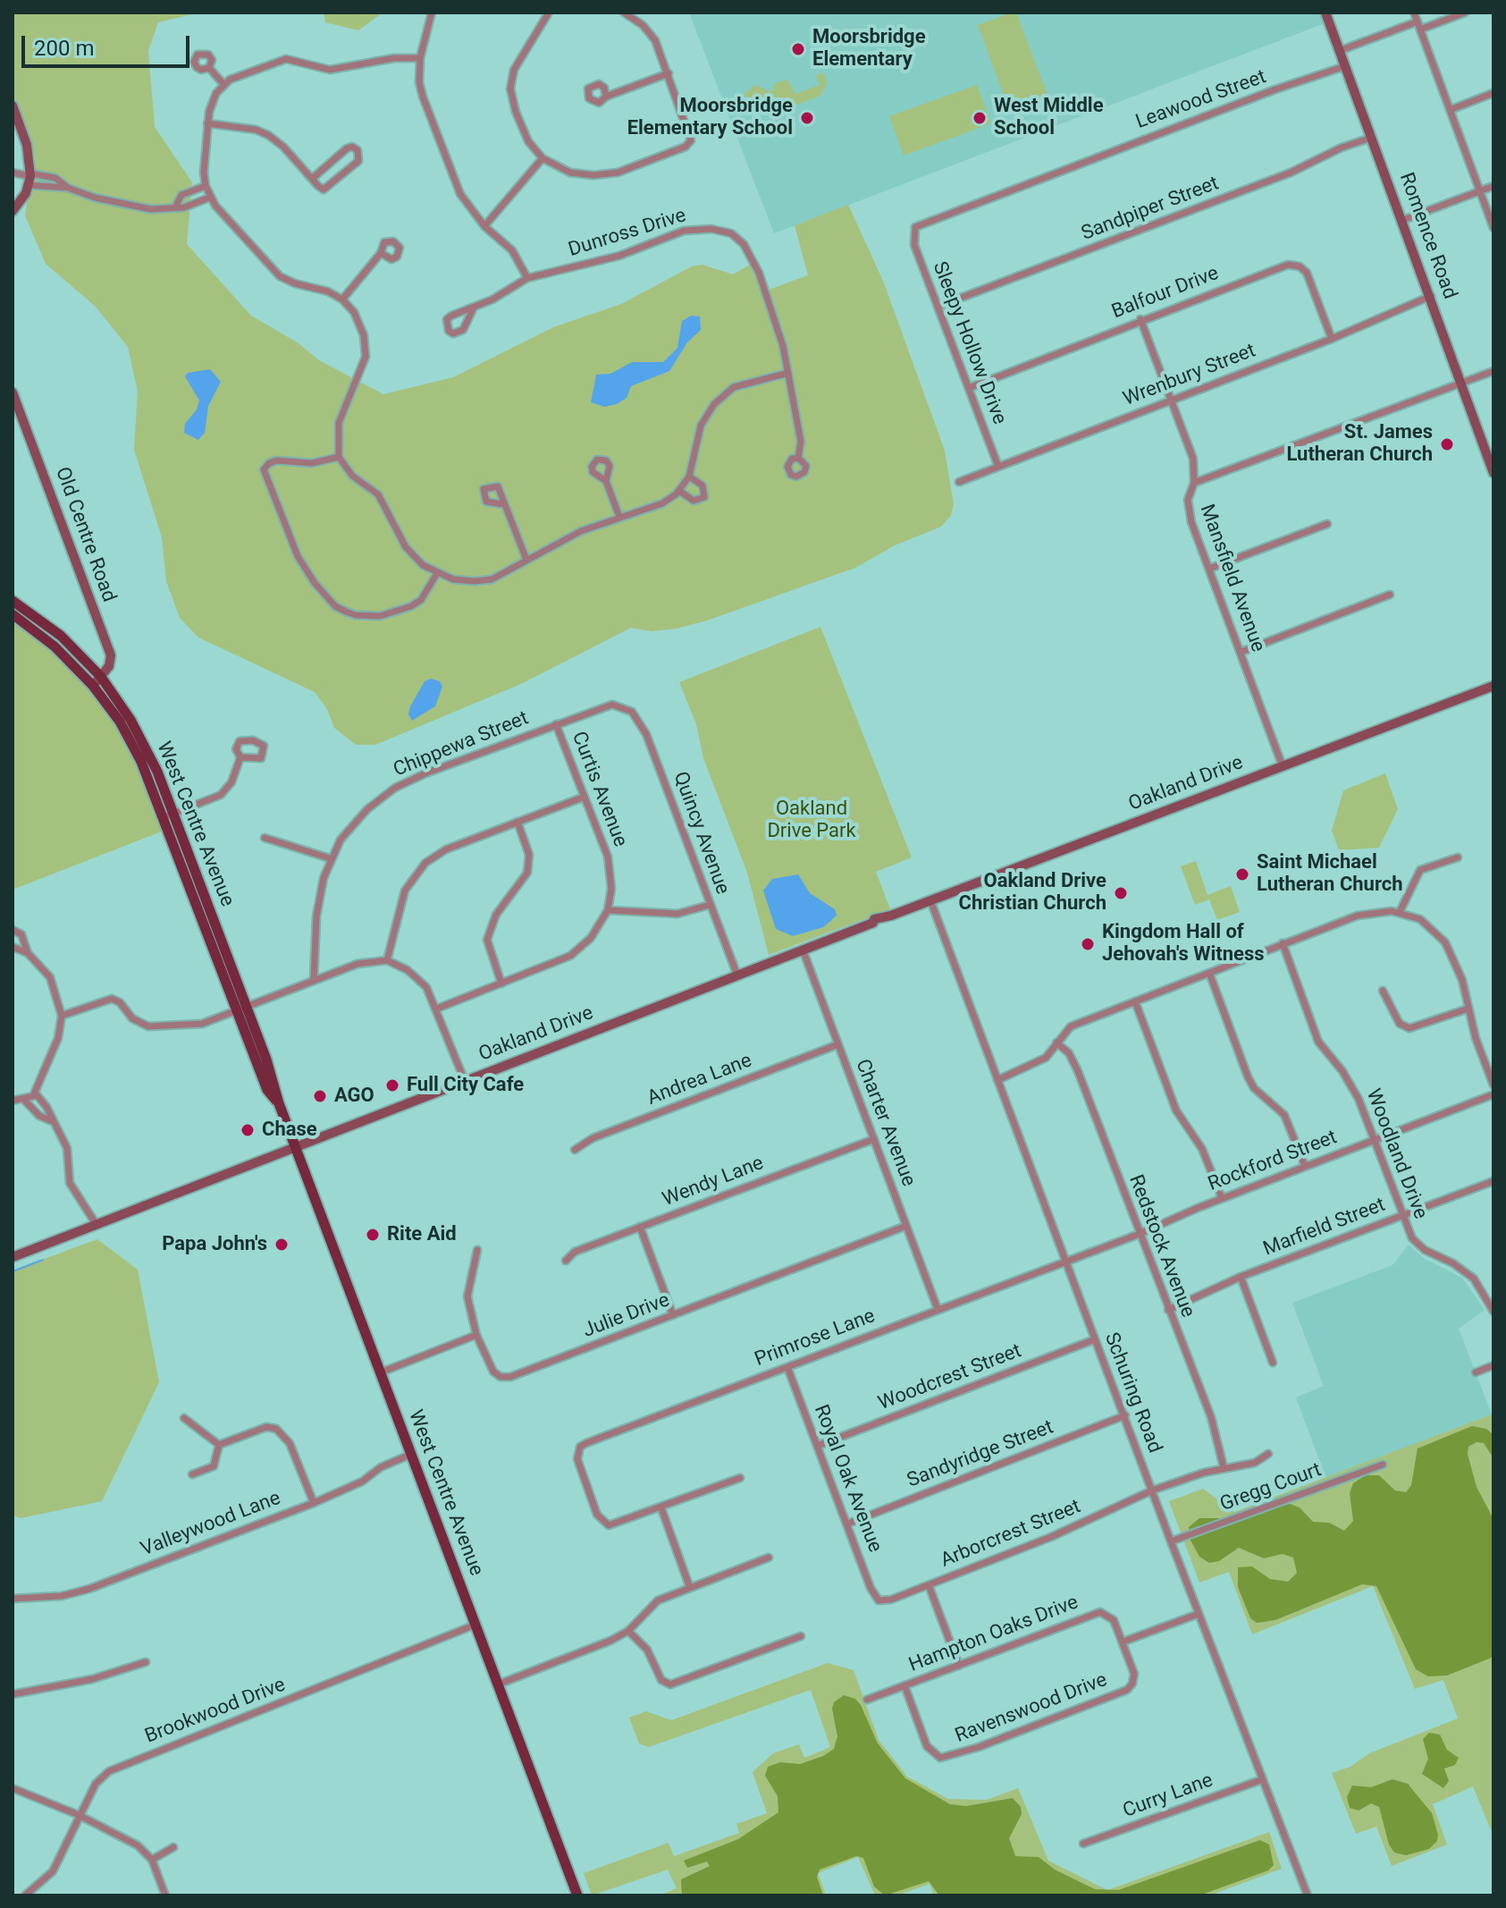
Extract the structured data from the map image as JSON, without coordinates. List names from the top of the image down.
{
  "streets": {
    "main road": [
      "Romence Road",
      "Old Centre Road",
      "Oakland Drive",
      "West Centre Avenue"
    ],
    "street": [
      "Leawood Street",
      "Sandpiper Street",
      "Dunross Drive",
      "Balfour Drive",
      "Sleepy Hollow Drive",
      "Wrenbury Street",
      "Mansfield Avenue",
      "Chippewa Street",
      "Curtis Avenue",
      "Quincy Avenue",
      "Andrea Lane",
      "Charter Avenue",
      "Woodland Drive",
      "Rockford Street",
      "Wendy Lane",
      "Marfield Street",
      "Redstock Avenue",
      "Julie Drive",
      "Primrose Lane",
      "Woodcrest Street",
      "Schuring Road",
      "Sandyridge Street",
      "Royal Oak Avenue",
      "Gregg Court",
      "Valleywood Lane",
      "Arborcrest Street",
      "Hampton Oaks Drive",
      "Ravenswood Drive",
      "Brookwood Drive",
      "Curry Lane"
    ]
  },
  "crossings": [
    ["Leawood Street", "Romence Road"],
    ["Leawood Street", "Sleepy Hollow Drive"],
    ["Sandpiper Street", "Romence Road"],
    ["Sandpiper Street", "Sleepy Hollow Drive"],
    ["Romence Road", "Wrenbury Street"],
    ["Balfour Drive", "Sleepy Hollow Drive"],
    ["Balfour Drive", "Wrenbury Street"],
    ["Balfour Drive", "Mansfield Avenue"],
    ["Sleepy Hollow Drive", "Wrenbury Street"],
    ["Wrenbury Street", "Mansfield Avenue"],
    ["Old Centre Road", "West Centre Avenue"],
    ["Mansfield Avenue", "Oakland Drive"],
    ["Chippewa Street", "Curtis Avenue"],
    ["Chippewa Street", "Quincy Avenue"],
    ["Oakland Drive", "West Centre Avenue"],
    ["Oakland Drive", "Quincy Avenue"],
    ["Oakland Drive", "Charter Avenue"],
    ["Oakland Drive", "Schuring Road"],
    ["West Centre Avenue", "Valleywood Lane"],
    ["West Centre Avenue", "Brookwood Drive"],
    ["Andrea Lane", "Charter Avenue"],
    ["Charter Avenue", "Wendy Lane"],
    ["Charter Avenue", "Julie Drive"],
    ["Charter Avenue", "Primrose Lane"],
    ["Woodland Drive", "Rockford Street"],
    ["Woodland Drive", "Marfield Street"],
    ["Rockford Street", "Redstock Avenue"],
    ["Rockford Street", "Primrose Lane"],
    ["Rockford Street", "Schuring Road"],
    ["Marfield Street", "Redstock Avenue"],
    ["Redstock Avenue", "Arborcrest Street"],
    ["Primrose Lane", "Schuring Road"],
    ["Primrose Lane", "Royal Oak Avenue"],
    ["Woodcrest Street", "Schuring Road"],
    ["Woodcrest Street", "Royal Oak Avenue"],
    ["Schuring Road", "Sandyridge Street"],
    ["Schuring Road", "Gregg Court"],
    ["Schuring Road", "Arborcrest Street"],
    ["Schuring Road", "Curry Lane"],
    ["Sandyridge Street", "Royal Oak Avenue"],
    ["Royal Oak Avenue", "Arborcrest Street"],
    ["Hampton Oaks Drive", "Ravenswood Drive"]
  ],
  "parks": ["Oakland Drive Park"],
  "places": [
    "Moorsbridge Elementary",
    "Moorsbridge Elementary School",
    "West Middle School",
    "St. James Lutheran Church",
    "Saint Michael Lutheran Church",
    "Oakland Drive Christian Church",
    "Kingdom Hall of Jehovah's Witness",
    "Full City Cafe",
    "AGO",
    "Chase",
    "Rite Aid",
    "Papa John's"
  ],
  "scale_bar": "200 m"
}
